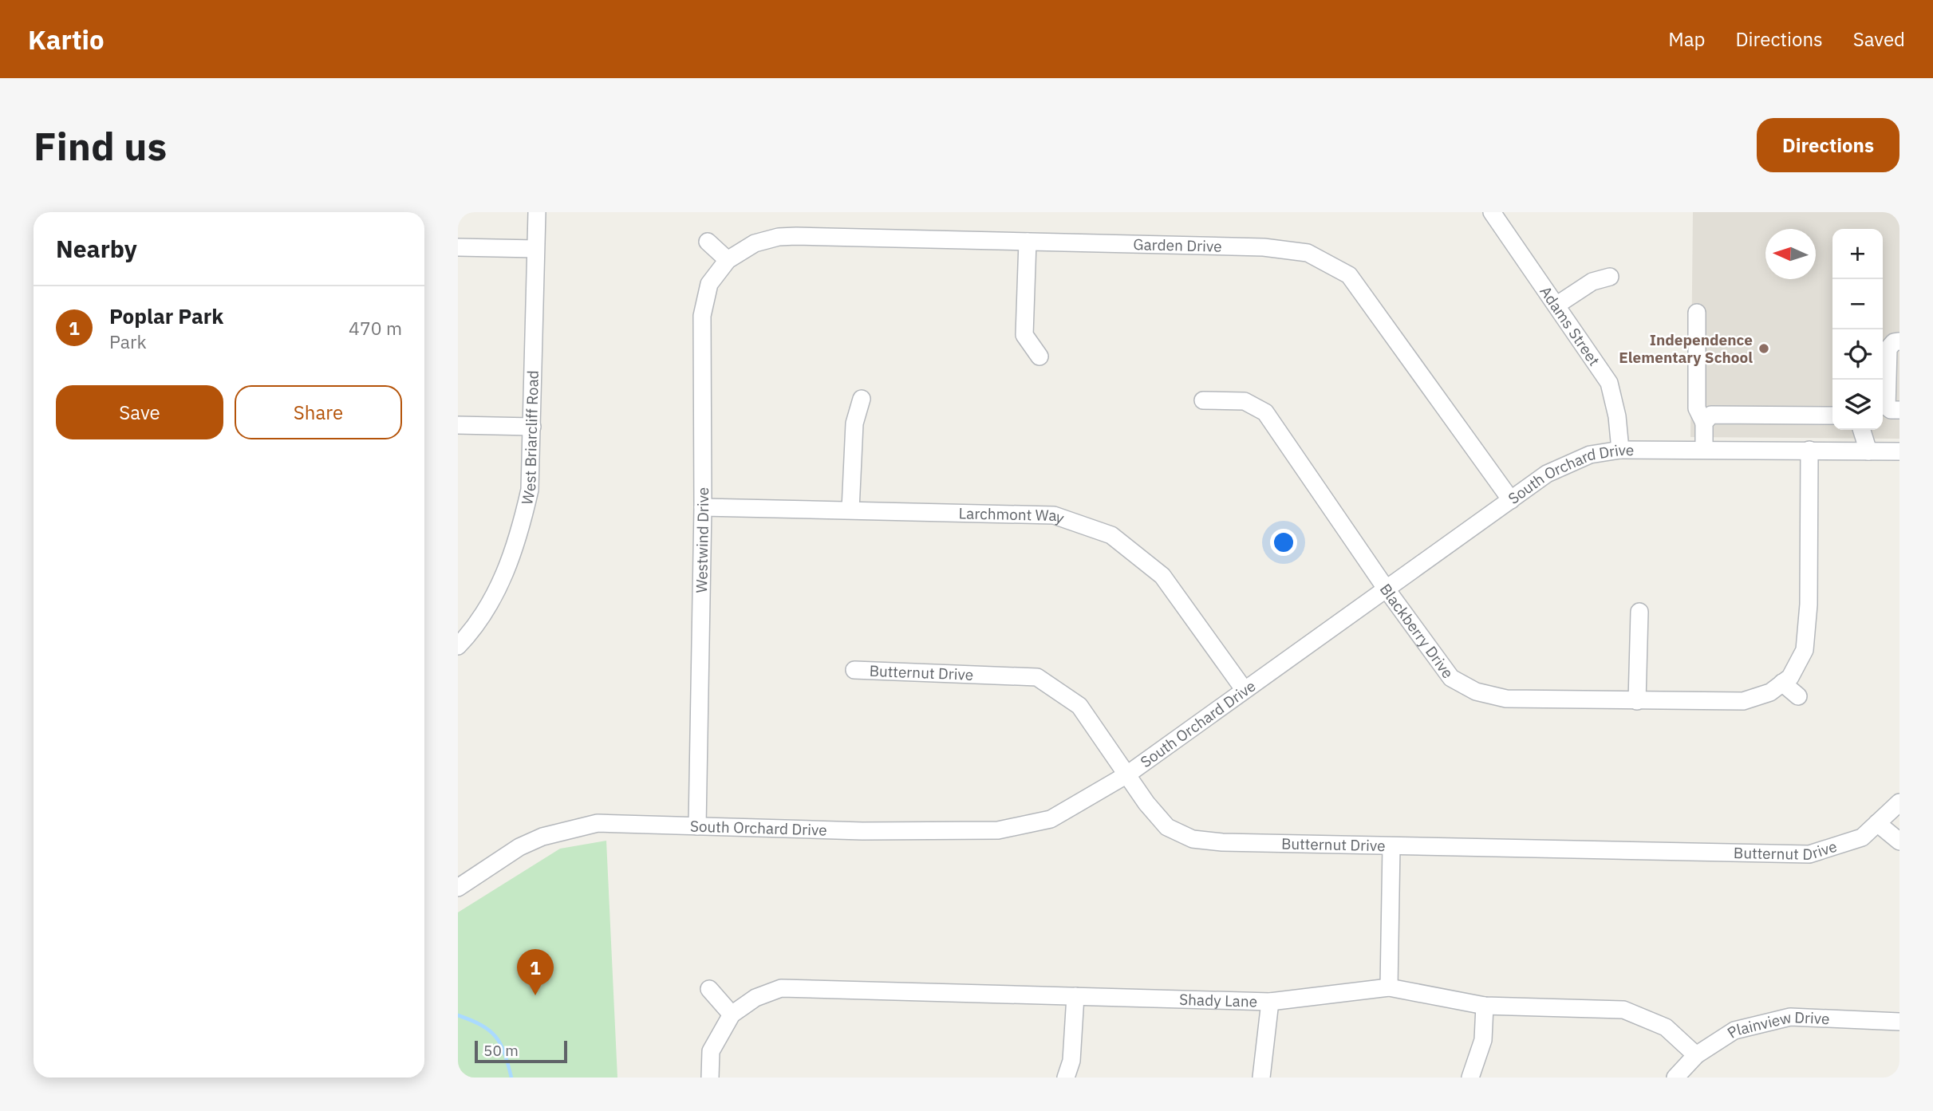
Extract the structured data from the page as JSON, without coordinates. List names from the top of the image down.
{
  "streets": {
    "street": [
      "Garden Drive",
      "Adams Street",
      "West Briarcliff Road",
      "South Orchard Drive",
      "Larchmont Way",
      "Westwind Drive",
      "Blackberry Drive",
      "Butternut Drive",
      "Shady Lane",
      "Plainview Drive"
    ]
  },
  "crossings": [
    ["Garden Drive", "South Orchard Drive"],
    ["Garden Drive", "Westwind Drive"],
    ["Adams Street", "South Orchard Drive"],
    ["South Orchard Drive", "Larchmont Way"],
    ["South Orchard Drive", "Westwind Drive"],
    ["South Orchard Drive", "Blackberry Drive"],
    ["South Orchard Drive", "Butternut Drive"],
    ["Larchmont Way", "Westwind Drive"],
    ["Shady Lane", "Plainview Drive"]
  ],
  "places": ["Independence Elementary School"],
  "scale_bar": "50 m",
  "north": "left",
  "page": {
    "header": "Kartio",
    "nav": ["Map", "Directions", "Saved"],
    "buttons": [
      "Directions",
      ["Save", "Share"]
    ],
    "title": "Find us",
    "heading": "Nearby",
    "map_buttons": ["+", "−"],
    "list": [
      {
        "mark": "1",
        "name": "Poplar Park",
        "note": "Park",
        "value": "470 m"
      }
    ],
    "pins": "1",
    "scale": "50 m"
  }
}
